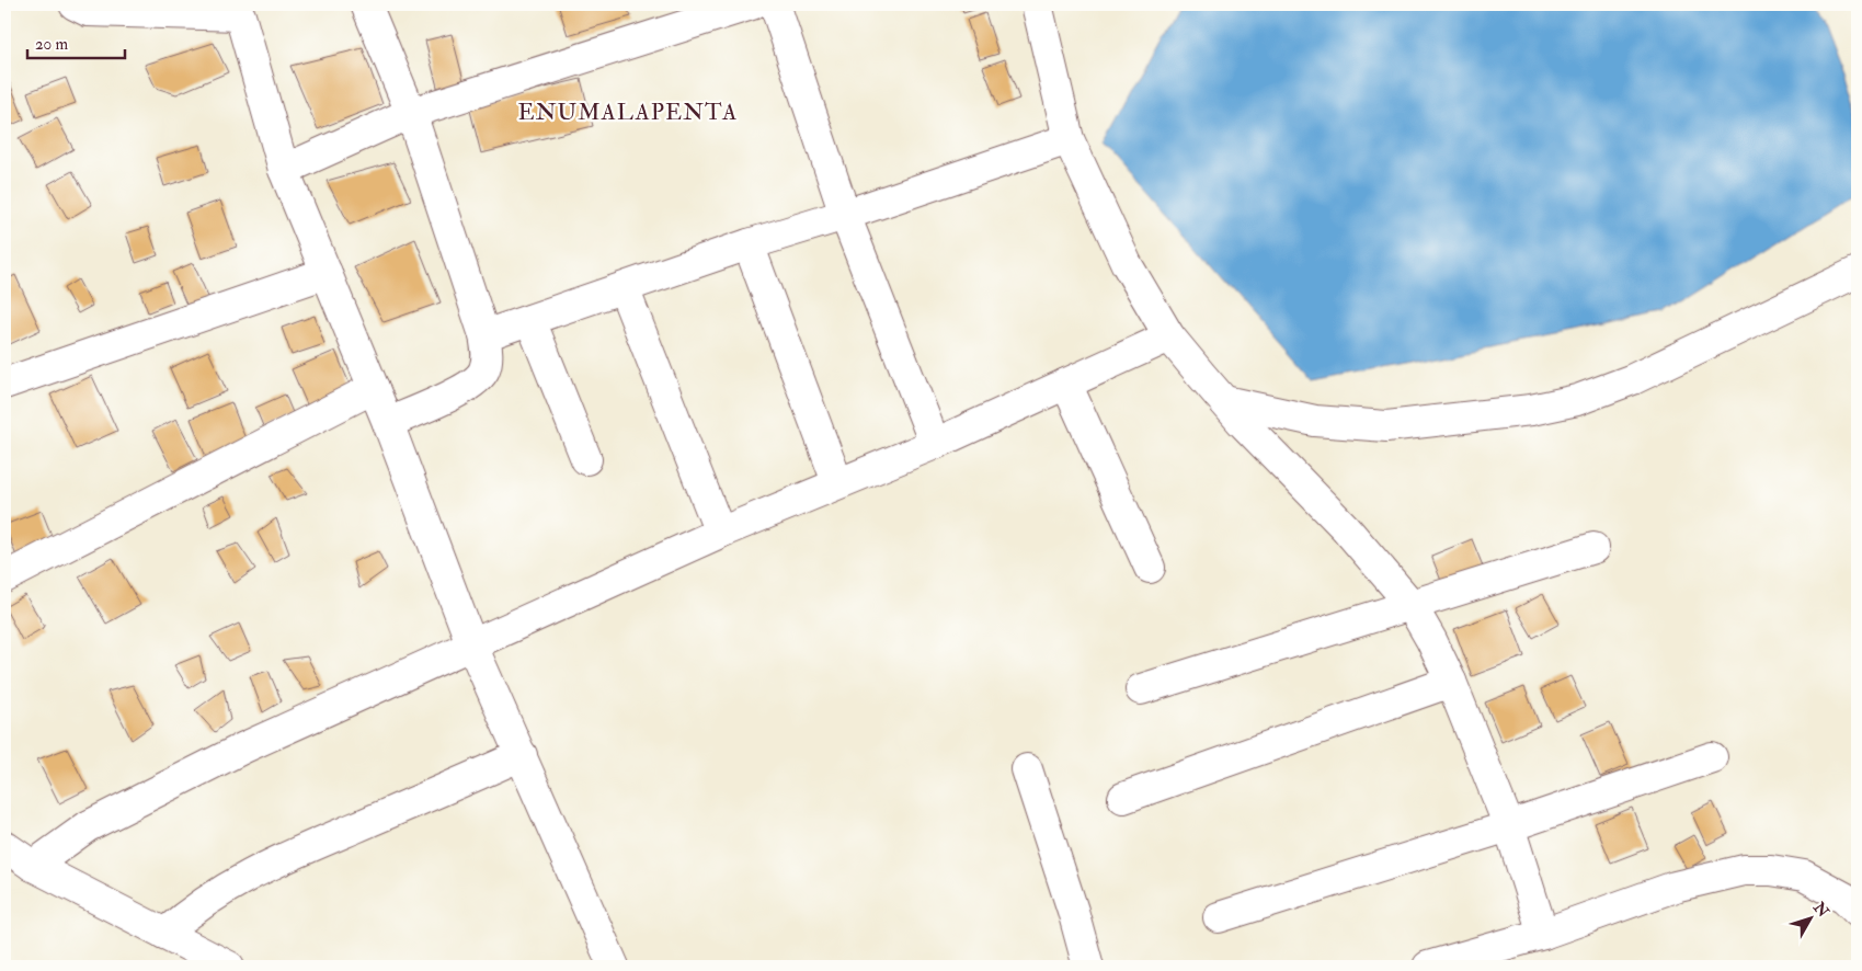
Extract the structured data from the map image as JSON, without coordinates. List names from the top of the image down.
{
  "districts": ["ENUMALAPENTA"],
  "scale_bar": "20 m",
  "north": "top right"
}
